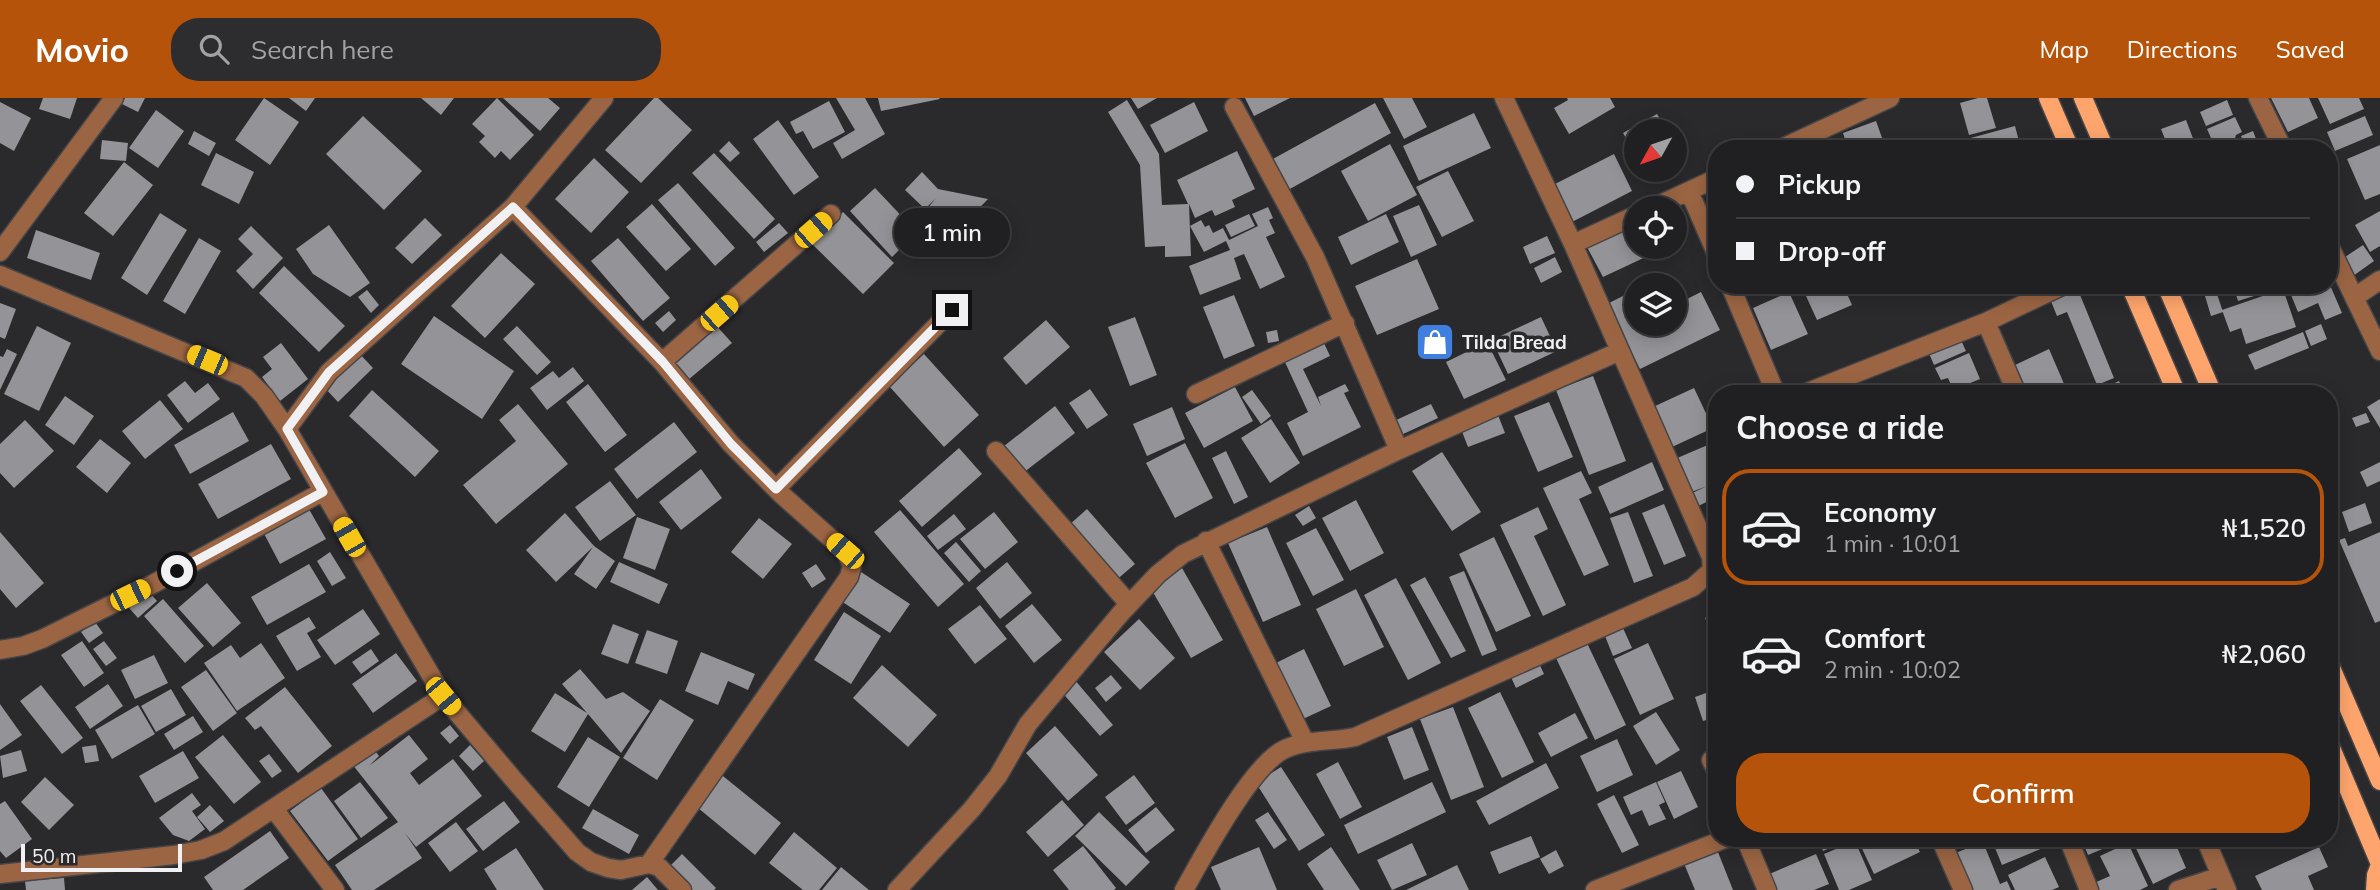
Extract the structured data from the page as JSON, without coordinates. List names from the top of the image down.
{
  "places": {
    "shop": ["Tilda Bread"]
  },
  "scale_bar": "50 m",
  "north": "bottom left",
  "page": {
    "header": "Movio",
    "search": "Search here",
    "nav": ["Map", "Directions", "Saved"],
    "banner": ["Pickup", "Drop-off"],
    "bubble": "1 min",
    "heading": "Choose a ride",
    "list": [
      {
        "name": "Economy",
        "note": "1 min · 10:01",
        "value": "₦1,520"
      },
      {
        "name": "Comfort",
        "note": "2 min · 10:02",
        "value": "₦2,060"
      }
    ],
    "buttons": "Confirm",
    "scale": "50 m"
  }
}
